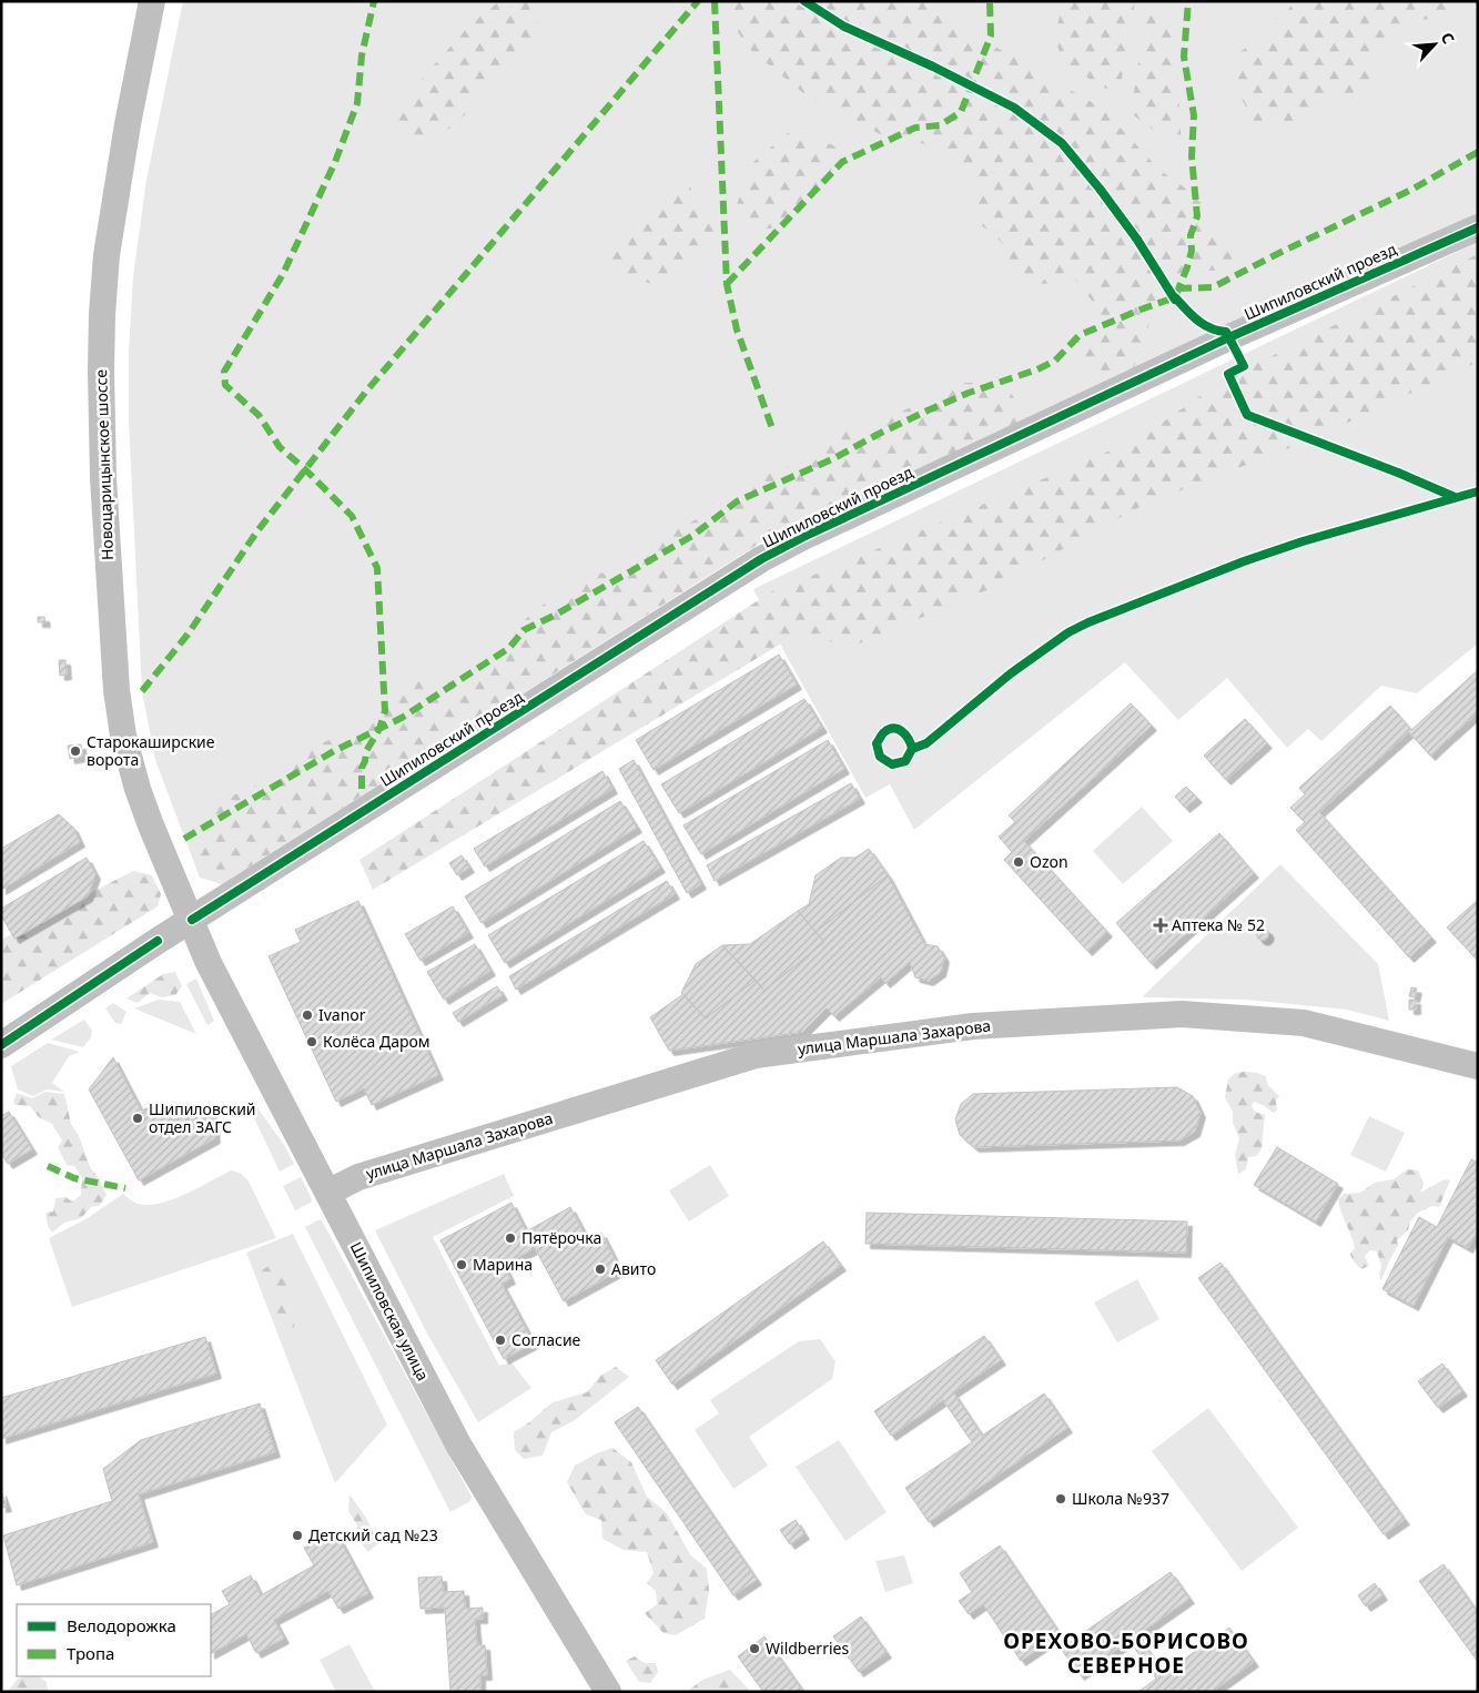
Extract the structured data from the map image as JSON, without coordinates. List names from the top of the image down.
{
  "streets": {
    "main road": [
      "Шипиловский проезд",
      "Новоцарицынское шоссе",
      "улица Маршала Захарова",
      "Шипиловская улица"
    ]
  },
  "crossings": [
    ["Шипиловский проезд", "Новоцарицынское шоссе"],
    ["Шипиловский проезд", "Шипиловская улица"],
    ["Новоцарицынское шоссе", "Шипиловская улица"],
    ["улица Маршала Захарова", "Шипиловская улица"]
  ],
  "districts": ["ОРЕХОВО-БОРИСОВО СЕВЕРНОЕ"],
  "places": {
    "other": [
      "Старокаширские ворота",
      "Ozon",
      "Ivanor",
      "Колёса Даром",
      "Шипиловский отдел ЗАГС",
      "Пятёрочка",
      "Марина",
      "Авито",
      "Согласие",
      "Школа №937",
      "Детский сад №23",
      "Wildberries"
    ],
    "health": ["Аптека № 52"]
  },
  "legend": ["Велодорожка", "Тропа"],
  "north": "top right"
}
